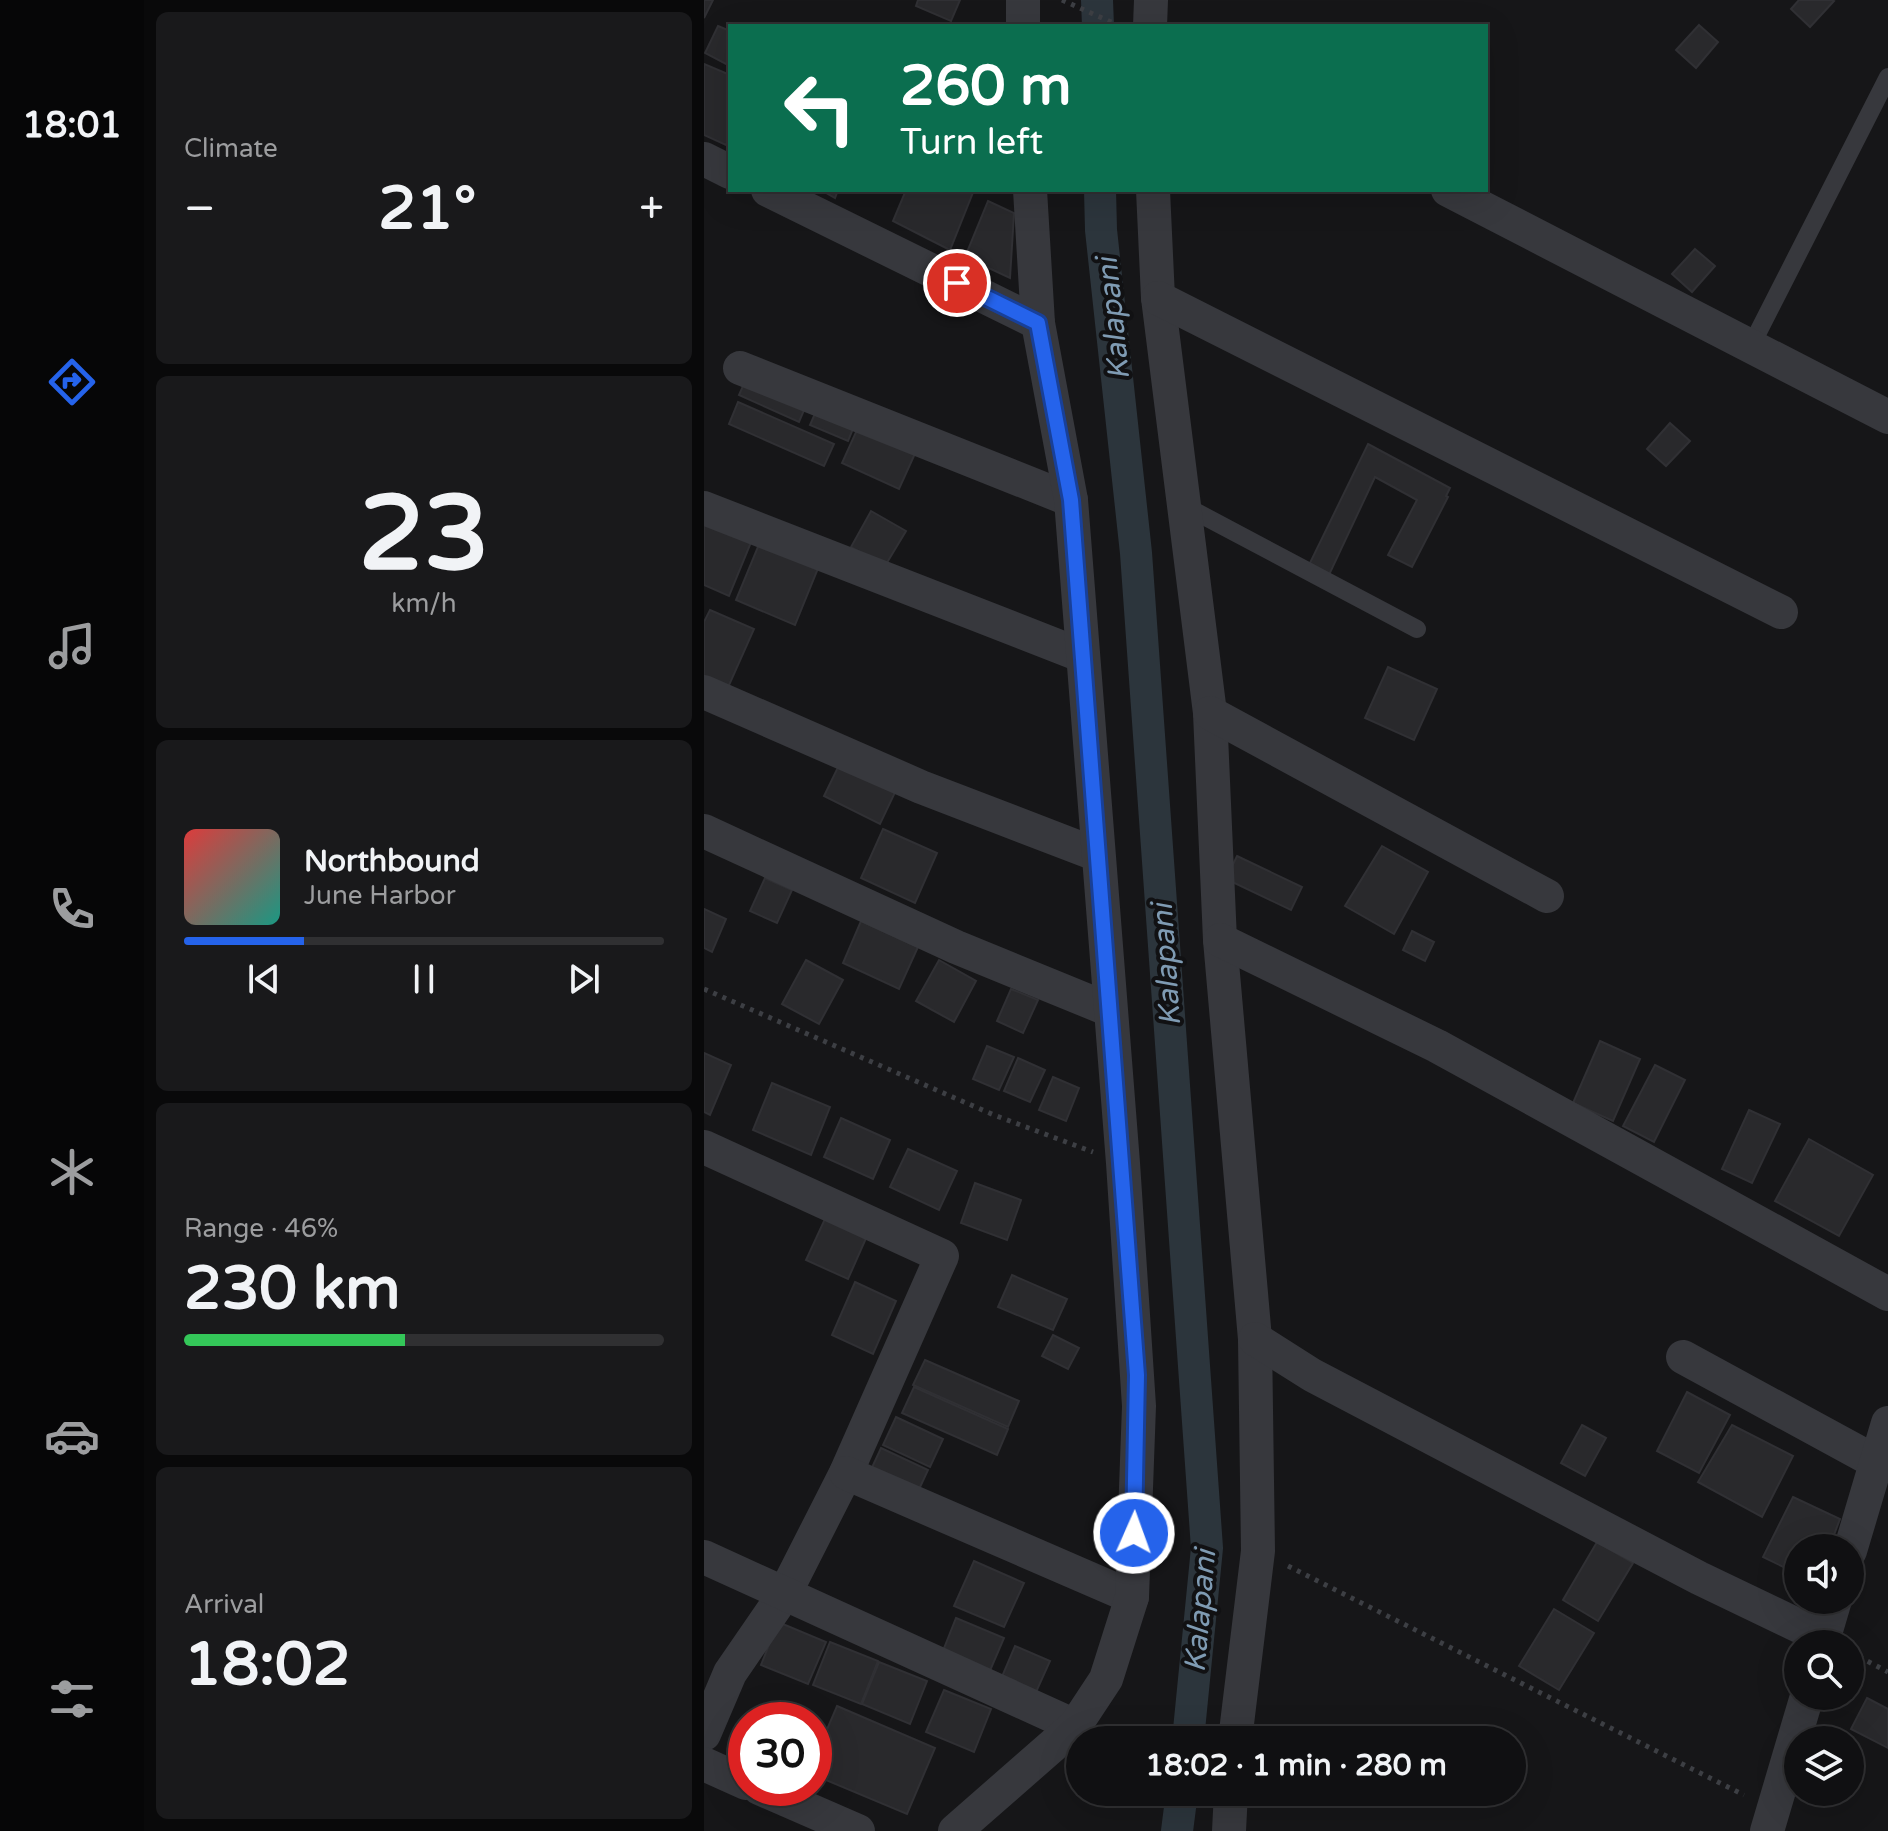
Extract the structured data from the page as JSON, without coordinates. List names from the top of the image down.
{
  "water": ["Kalapani"],
  "page": {
    "tabs": "18:01",
    "tile": [
      "Climate",
      ["23", "km/h"],
      ["Range · 46%", "230 km"],
      ["Arrival", "18:02"]
    ],
    "turn": ["260 m", "Turn left"],
    "heat": ["−", "21°", "+"],
    "song": ["Northbound", "June Harbor"],
    "limit": "30",
    "trip": "18:02 · 1 min · 280 m"
  }
}
